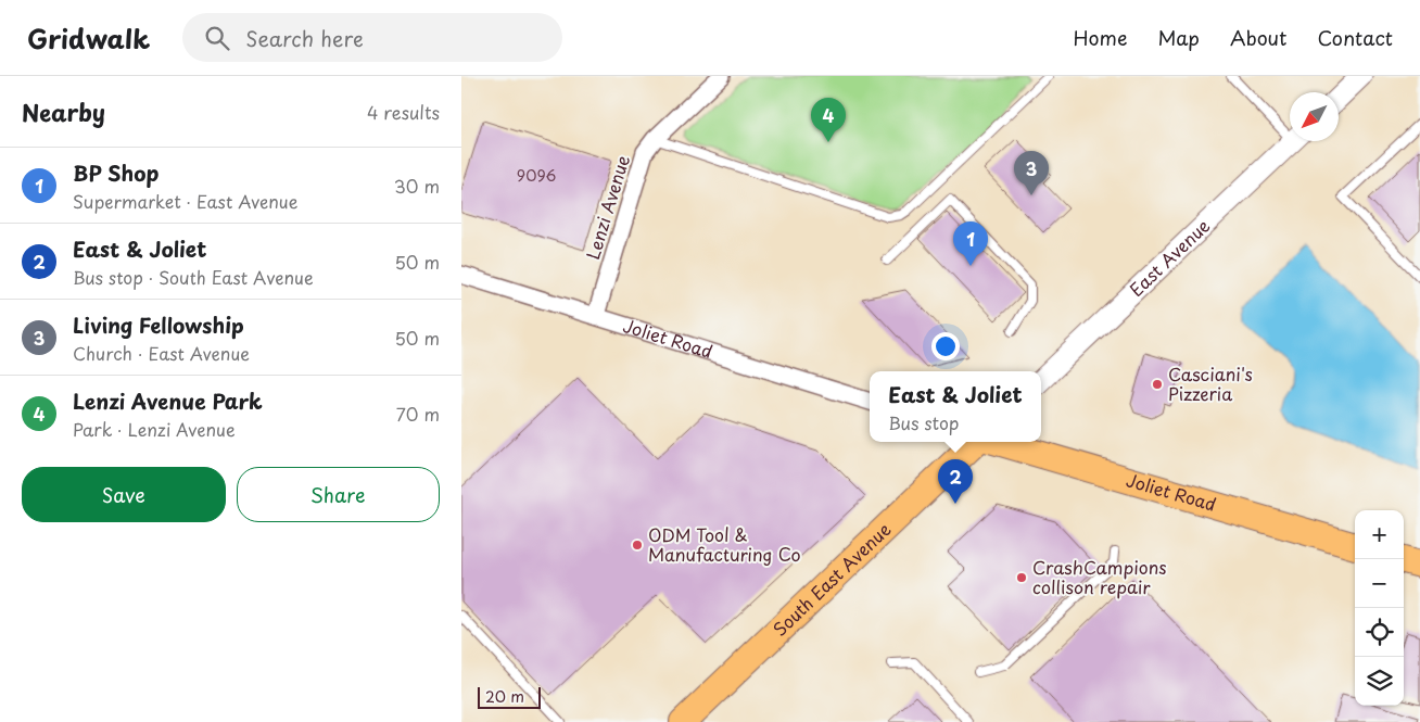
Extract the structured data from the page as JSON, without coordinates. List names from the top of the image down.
{
  "streets": {
    "main road": ["Joliet Road", "South East Avenue"],
    "street": ["Lenzi Avenue", "East Avenue"]
  },
  "crossings": [
    ["Lenzi Avenue", "Joliet Road"]
  ],
  "places": ["Casciani's Pizzeria", "ODM Tool & Manufacturing Co", "CrashCampions collison repair"],
  "house_numbers": ["9096"],
  "scale_bar": "20 m",
  "north": "bottom left",
  "page": {
    "header": "Gridwalk",
    "search": "Search here",
    "nav": [
      "Home",
      "Map",
      "About",
      "Contact"
    ],
    "heading": ["Nearby", "4 results"],
    "pins": [
      "4",
      "3",
      "1",
      "2"
    ],
    "list": [
      {
        "mark": "1",
        "name": "BP Shop",
        "note": "Supermarket · East Avenue",
        "value": "30 m"
      },
      {
        "mark": "2",
        "name": "East & Joliet",
        "note": "Bus stop · South East Avenue",
        "value": "50 m"
      },
      {
        "mark": "3",
        "name": "Living Fellowship",
        "note": "Church · East Avenue",
        "value": "50 m"
      },
      {
        "mark": "4",
        "name": "Lenzi Avenue Park",
        "note": "Park · Lenzi Avenue",
        "value": "70 m"
      }
    ],
    "popup": ["East & Joliet", "Bus stop"],
    "buttons": ["Save", "Share"],
    "map_buttons": ["+", "−"],
    "scale": "20 m"
  }
}
